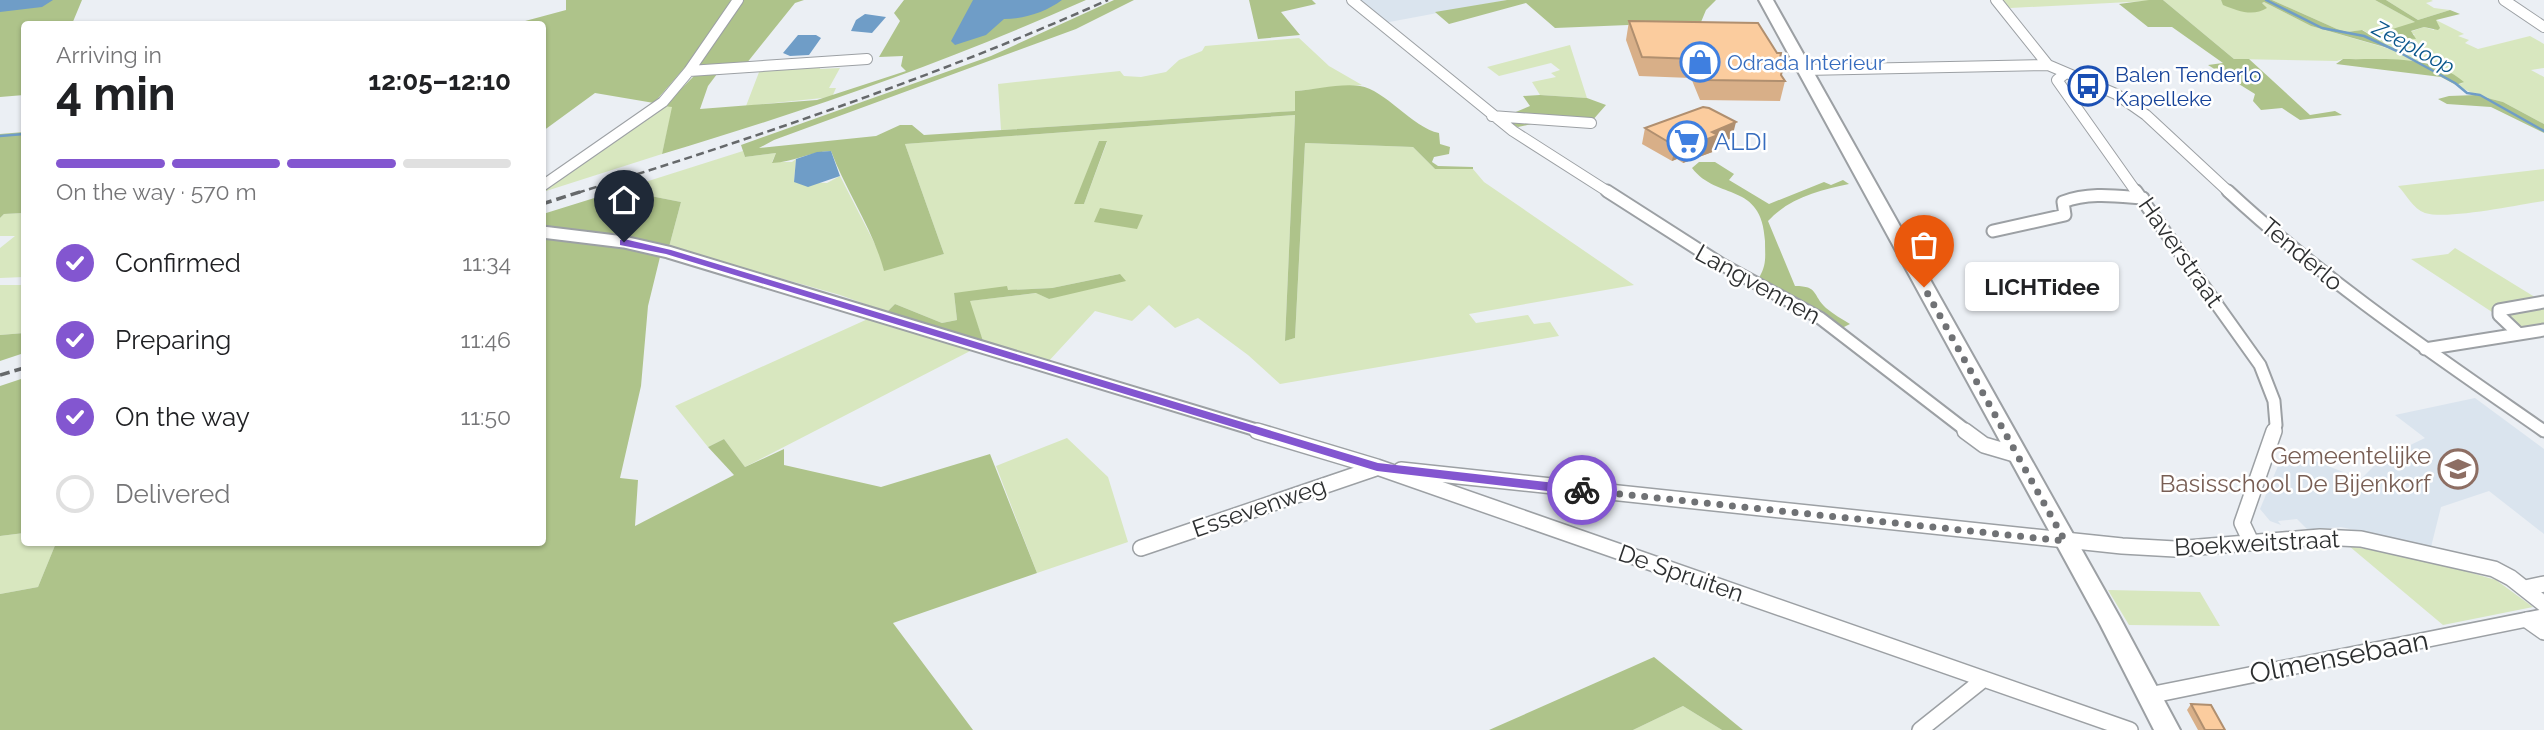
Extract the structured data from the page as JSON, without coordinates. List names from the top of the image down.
{
  "streets": {
    "street": [
      "Haverstraat",
      "Tenderlo",
      "Langvennen",
      "Essevenweg",
      "Boekweitstraat",
      "De Spruiten",
      "Olmensebaan"
    ]
  },
  "crossings": [
    ["Haverstraat", "Tenderlo"],
    ["Haverstraat", "Boekweitstraat"],
    ["Essevenweg", "De Spruiten"]
  ],
  "water": ["Zeeploop"],
  "places": {
    "shop": ["Odrada Interieur"],
    "bus stop": ["Balen Tenderlo Kapelleke"],
    "supermarket": ["ALDI"],
    "other": ["LICHTidee"],
    "school or university": ["Gemeentelijke Basisschool De Bijenkorf"]
  },
  "page": {
    "heading": ["4 min", "Arriving in", "12:05–12:10"],
    "bar": "On the way · 570 m",
    "list": [
      ["Confirmed", "11:34"],
      ["Preparing", "11:46"],
      ["On the way", "11:50"],
      "Delivered"
    ],
    "bubble": "LICHTidee"
  }
}
